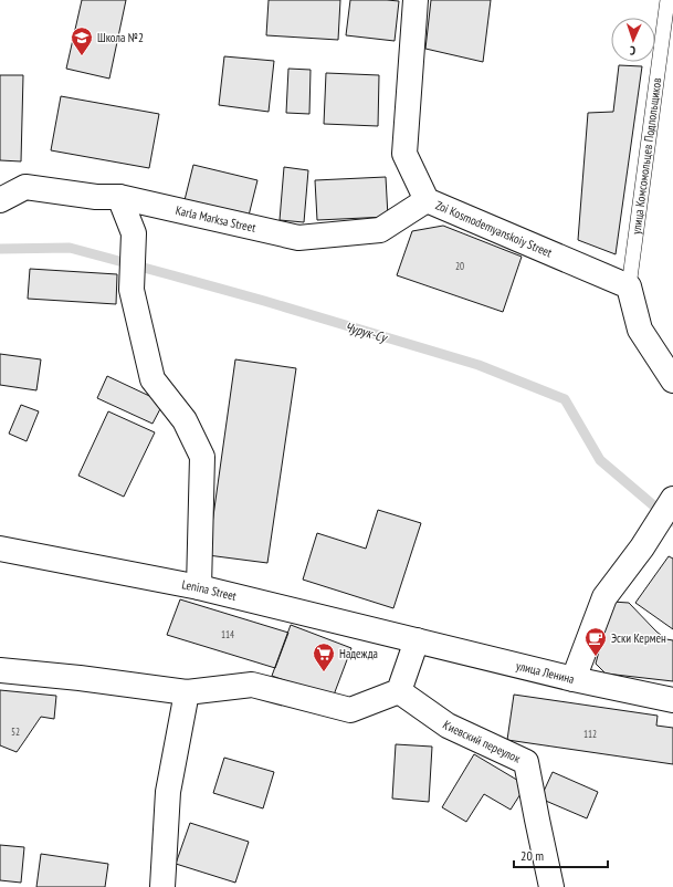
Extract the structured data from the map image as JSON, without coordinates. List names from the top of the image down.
{
  "streets": {
    "street": [
      "Karla Marksa Street",
      "Zoi Kosmodemyanskoiy Street",
      "Lenina Street",
      "улица Ленина",
      "Киевский переулок"
    ],
    "lane": ["улица Комсомольцев Подпольщиков"]
  },
  "crossings": [
    ["улица Комсомольцев Подпольщиков", "Zoi Kosmodemyanskoiy Street"],
    ["Karla Marksa Street", "Zoi Kosmodemyanskoiy Street"],
    ["Lenina Street", "улица Ленина"]
  ],
  "water": ["Чурук-Су"],
  "places": {
    "school or university": ["Школа №2"],
    "cafe": ["Эски Кермен"],
    "supermarket": ["Надежда"]
  },
  "house_numbers": [
    "20",
    "114",
    "52",
    "112"
  ],
  "scale_bar": "20 m",
  "north": "bottom"
}
